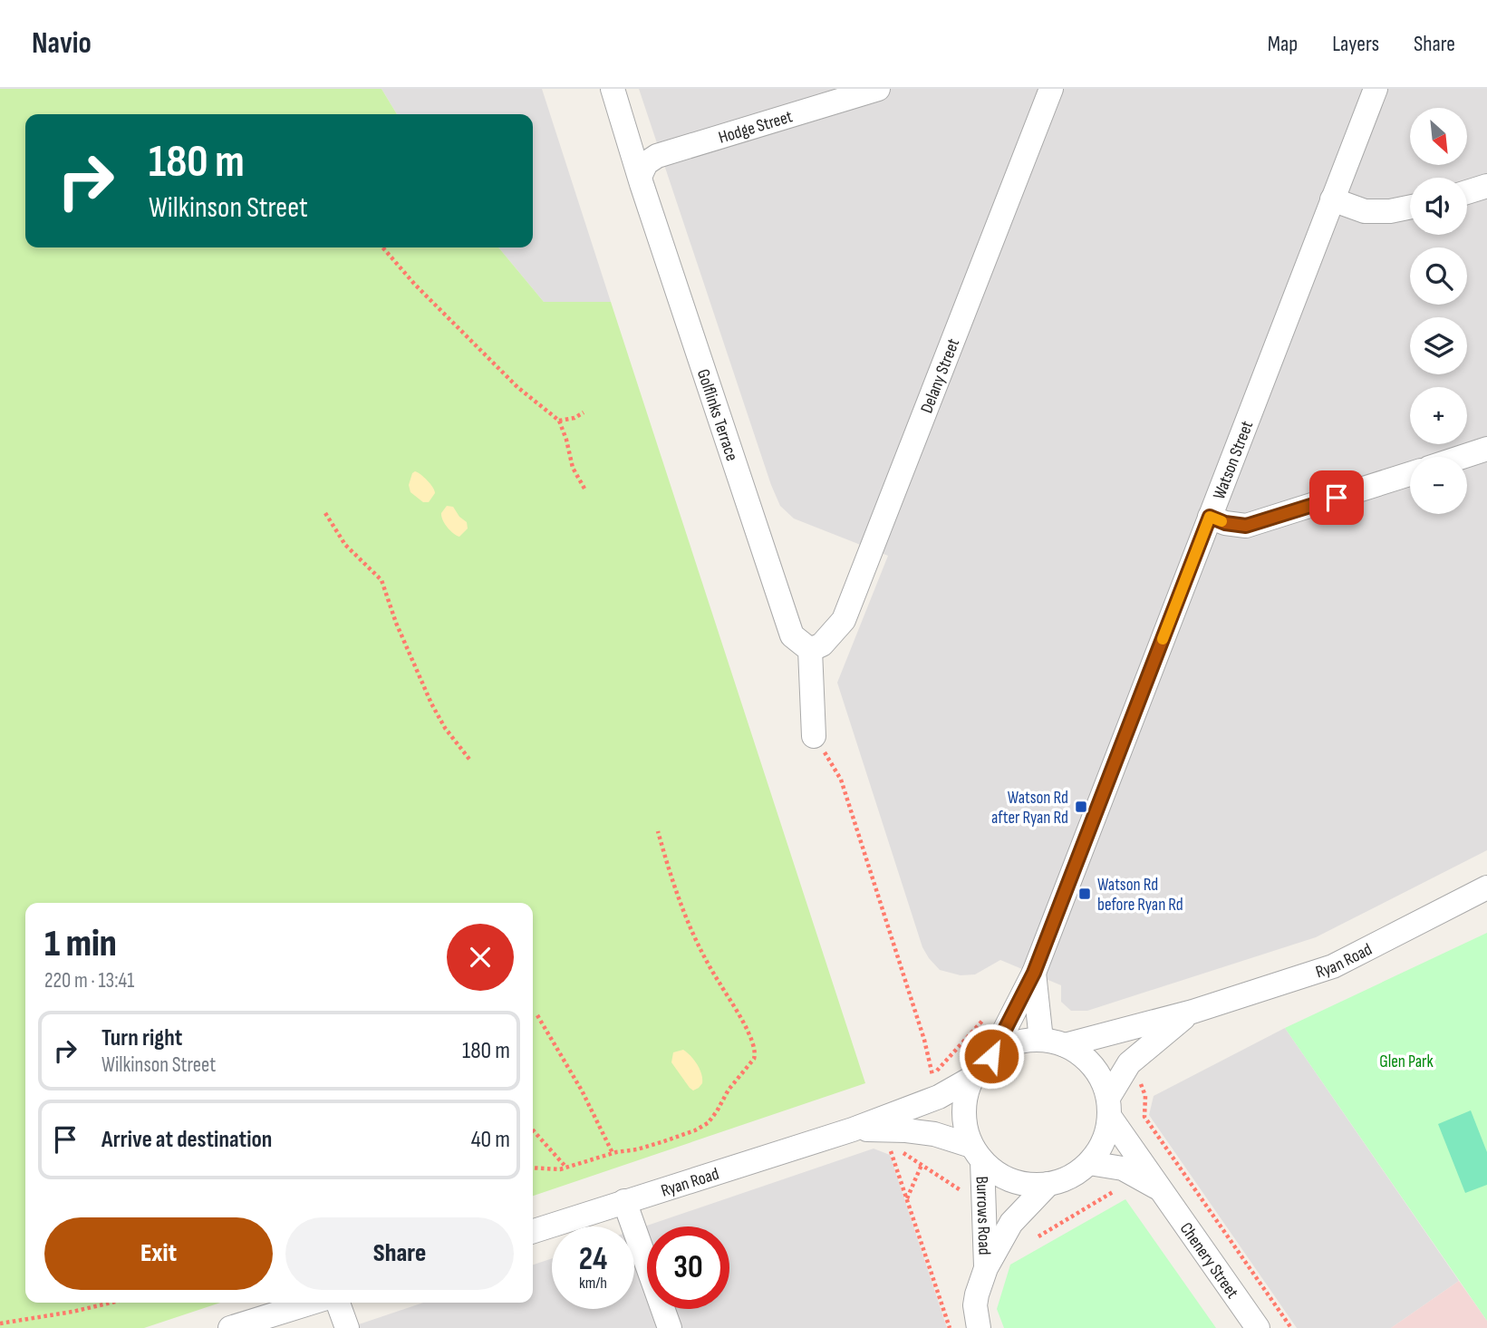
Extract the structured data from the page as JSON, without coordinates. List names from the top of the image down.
{
  "streets": {
    "street": [
      "Hodge Street",
      "Delany Street",
      "Golflinks Terrace",
      "Watson Street",
      "Ryan Road",
      "Burrows Road",
      "Chenery Street"
    ]
  },
  "crossings": [
    ["Hodge Street", "Golflinks Terrace"],
    ["Delany Street", "Golflinks Terrace"],
    ["Watson Street", "Ryan Road"],
    ["Watson Street", "Burrows Road"],
    ["Watson Street", "Chenery Street"],
    ["Ryan Road", "Burrows Road"],
    ["Ryan Road", "Chenery Street"],
    ["Burrows Road", "Chenery Street"]
  ],
  "parks": ["Glen Park"],
  "places": {
    "transit": ["Watson Rd after Ryan Rd", "Watson Rd before Ryan Rd"]
  },
  "north": "bottom right",
  "page": {
    "header": "Navio",
    "nav": ["Map", "Layers", "Share"],
    "map_buttons": ["+", "−"],
    "turn": ["180 m", "Wilkinson Street"],
    "heading": ["1 min", "220 m · 13:41"],
    "list": [
      {
        "name": "Turn right",
        "note": "Wilkinson Street",
        "value": "180 m"
      },
      {
        "name": "Arrive at destination",
        "value": "40 m"
      }
    ],
    "buttons": ["Exit", "Share"],
    "speed": "24 km/h",
    "limit": "30"
  }
}
